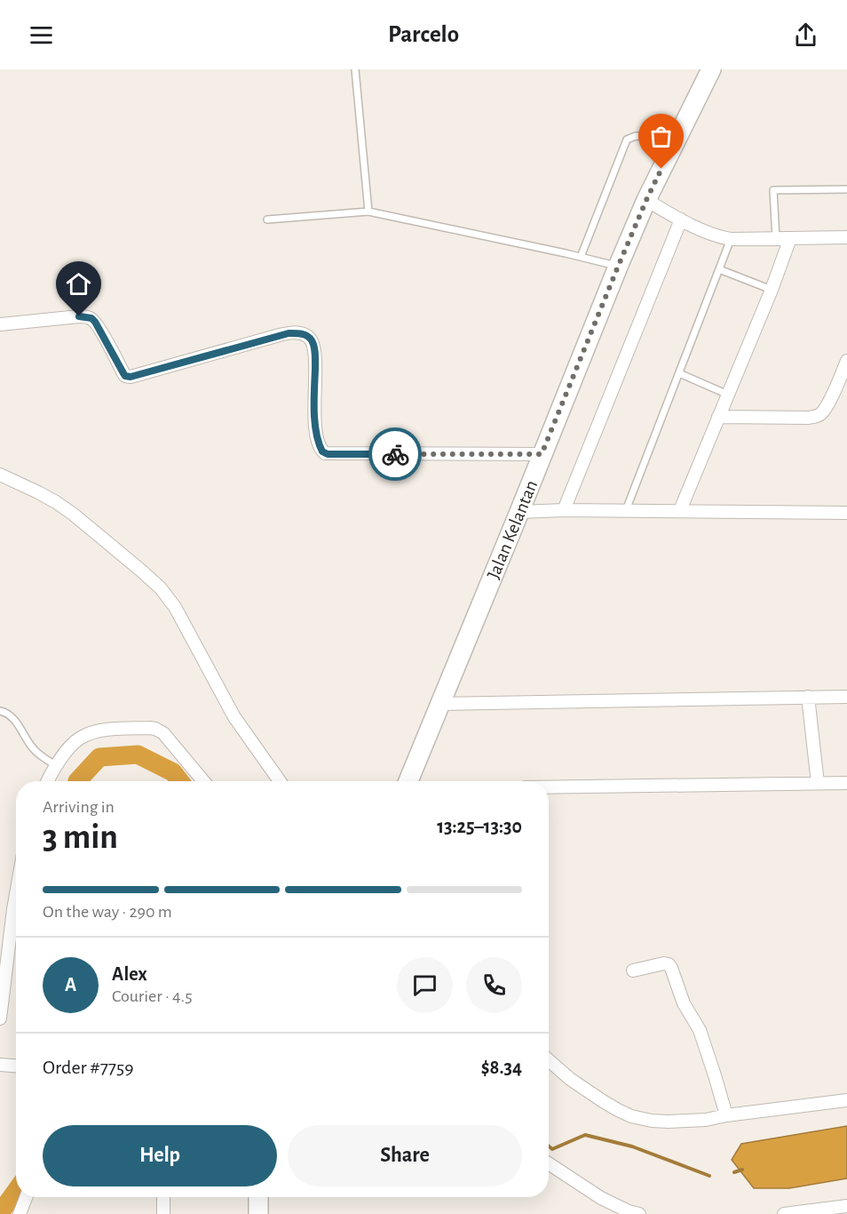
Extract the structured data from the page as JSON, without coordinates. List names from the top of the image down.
{
  "streets": {
    "highway": ["Jalan Kelantan"]
  },
  "page": {
    "header": "Parcelo",
    "heading": ["3 min", "Arriving in", "13:25–13:30"],
    "panel": [
      "Alex",
      "Courier · 4.5",
      "Order #7759",
      "$8.34"
    ],
    "bar": "On the way · 290 m",
    "round": "A",
    "buttons": ["Help", "Share"]
  }
}
